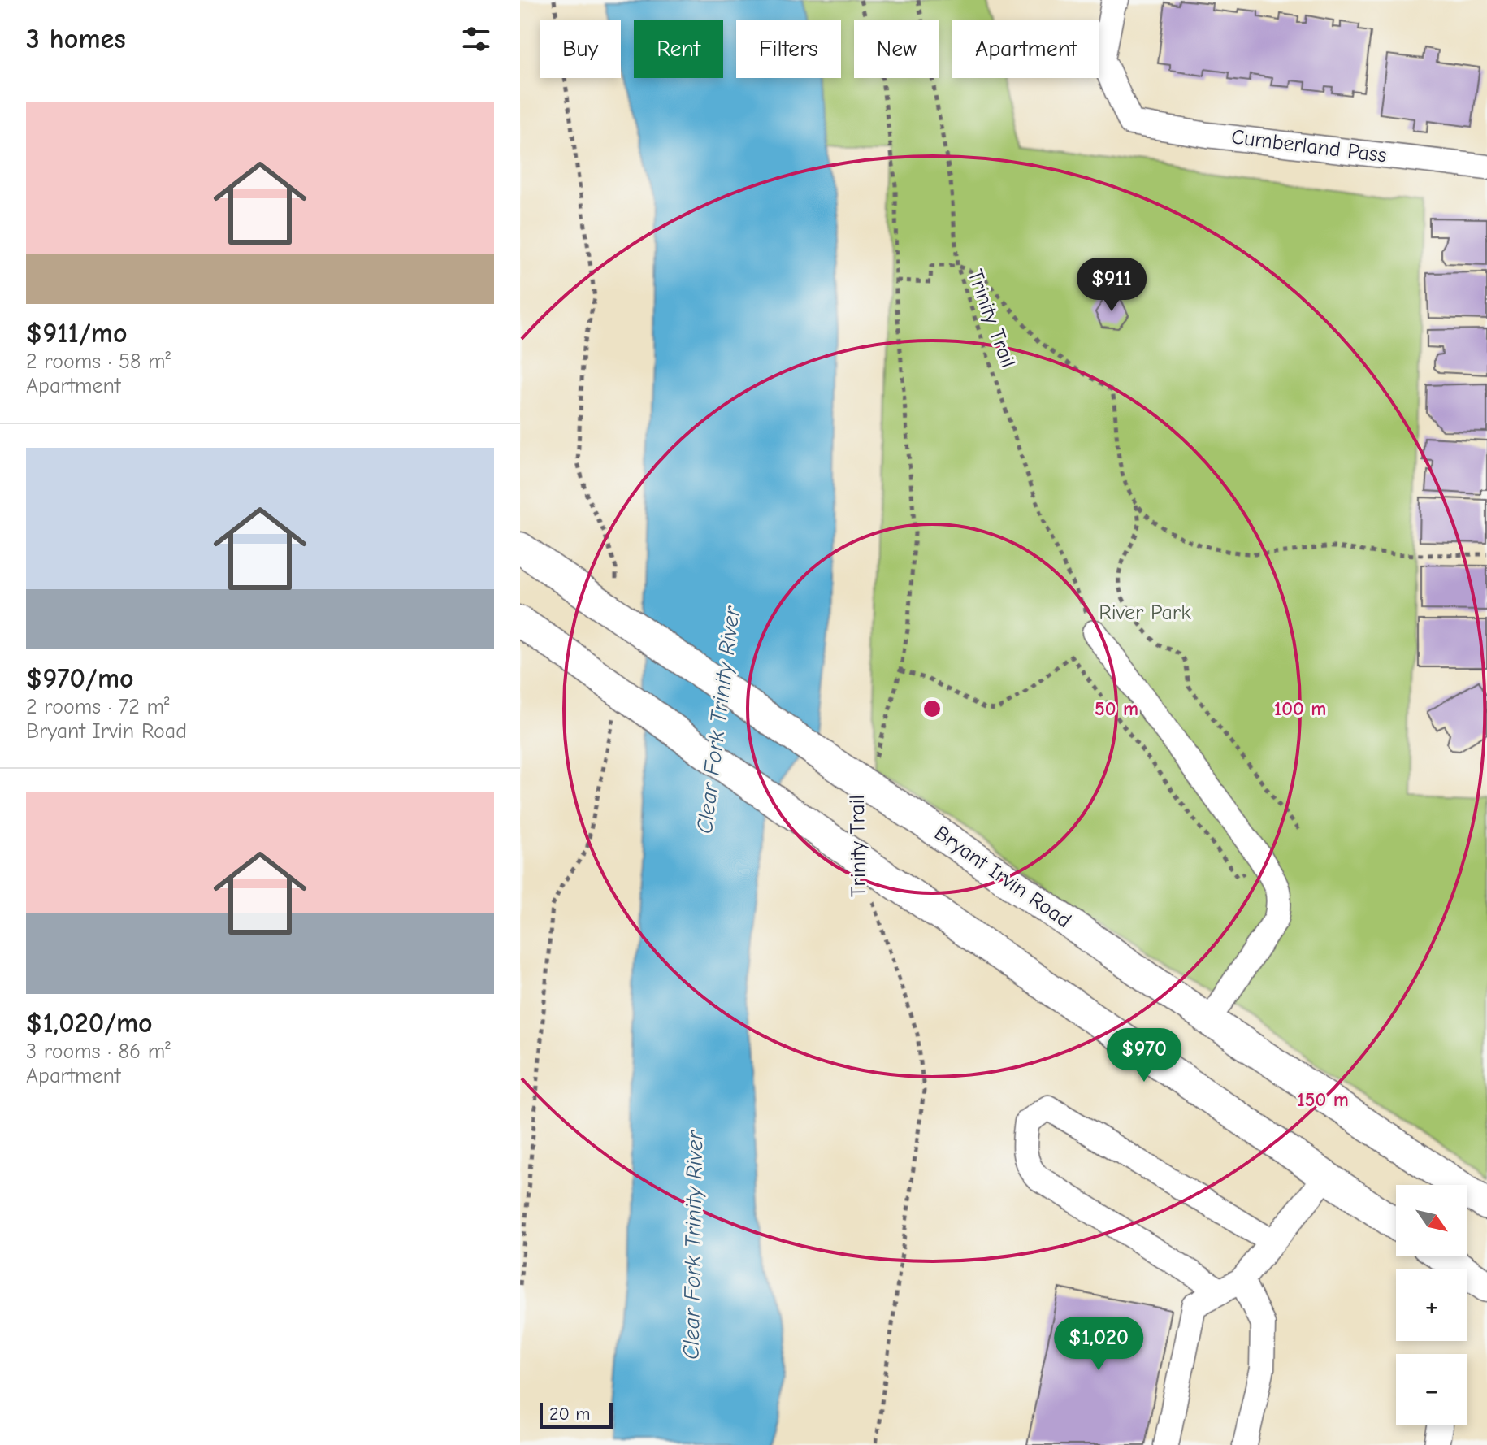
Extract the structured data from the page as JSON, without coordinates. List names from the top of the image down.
{
  "streets": {
    "main road": ["Bryant Irvin Road"],
    "lane": ["Cumberland Pass"],
    "path": ["Trinity Trail"]
  },
  "water": ["Clear Fork Trinity River"],
  "parks": ["River Park"],
  "scale_bar": "20 m",
  "north": "bottom right",
  "page": {
    "heading": "3 homes",
    "chip": [
      "Buy",
      "Rent",
      "Filters",
      "New",
      "Apartment"
    ],
    "list": [
      {
        "name": "$911/mo",
        "note": "2 rooms · 58 m² · Apartment"
      },
      {
        "name": "$970/mo",
        "note": "2 rooms · 72 m² · Bryant Irvin Road"
      },
      {
        "name": "$1,020/mo",
        "note": "3 rooms · 86 m² · Apartment"
      }
    ],
    "price": ["$911", "$970", "$1,020"],
    "map_buttons": ["+", "−"],
    "scale": "20 m"
  },
  "rings": ["50 m", "100 m", "150 m"]
}
